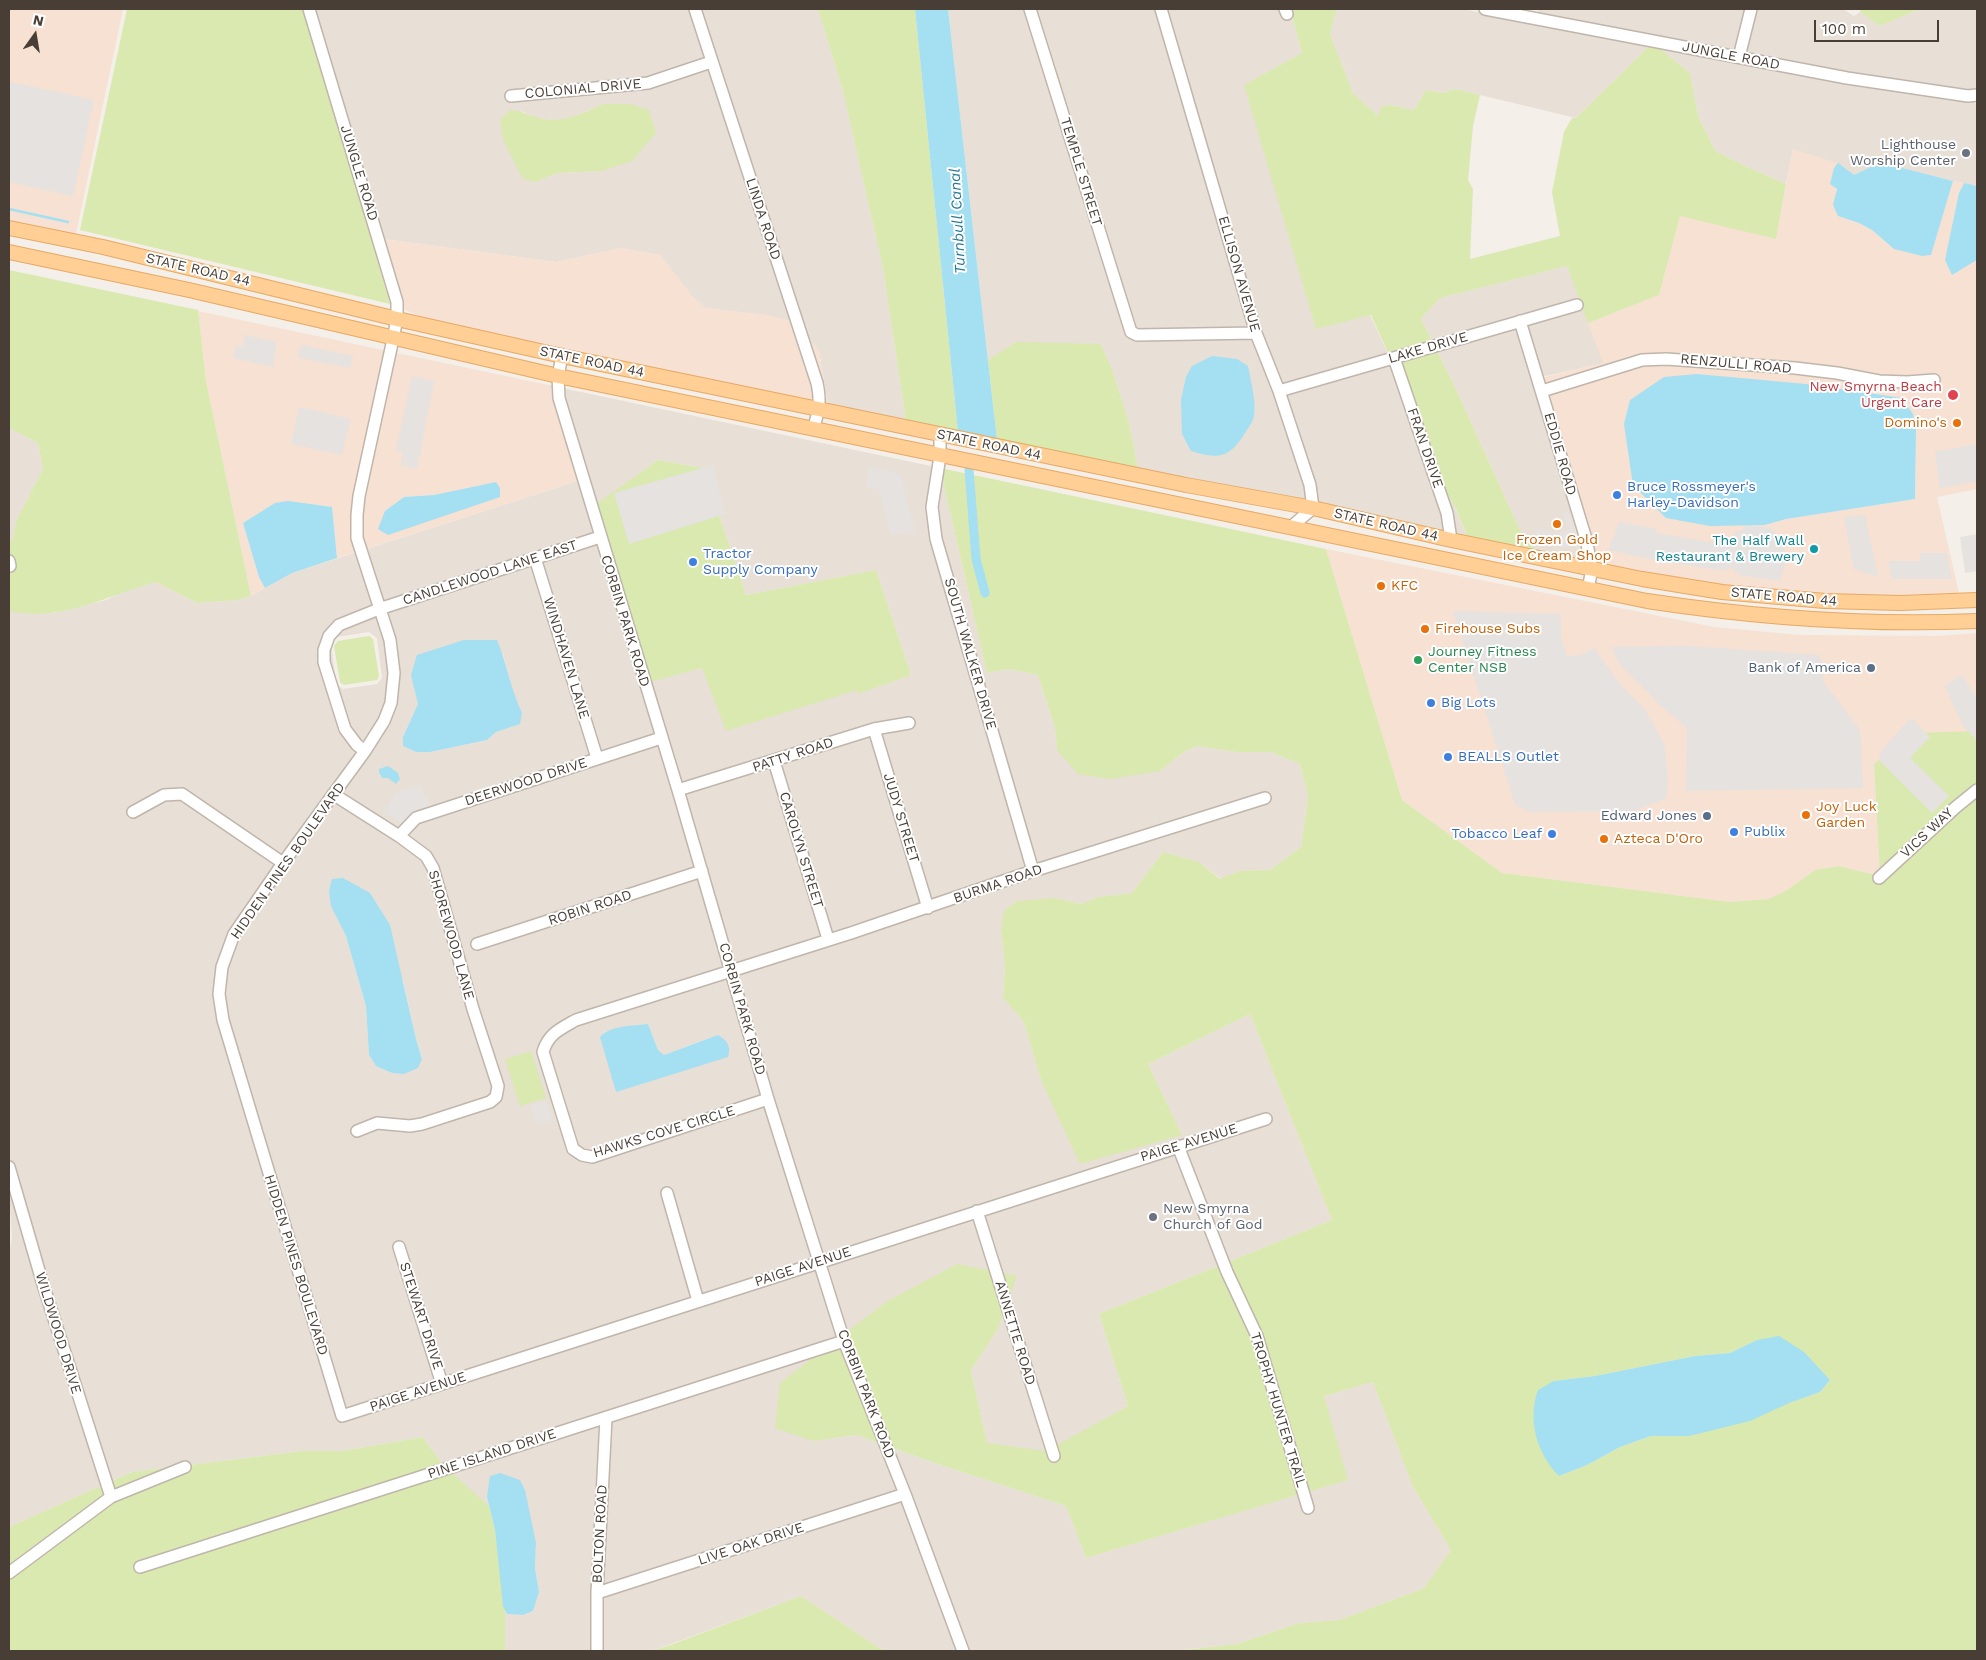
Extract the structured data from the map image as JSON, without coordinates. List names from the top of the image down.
{
  "streets": {
    "main road": ["STATE ROAD 44"],
    "street": [
      "JUNGLE ROAD",
      "COLONIAL DRIVE",
      "TEMPLE STREET",
      "LINDA ROAD",
      "ELLISON AVENUE",
      "LAKE DRIVE",
      "RENZULLI ROAD",
      "FRAN DRIVE",
      "EDDIE ROAD",
      "CANDLEWOOD LANE EAST",
      "CORBIN PARK ROAD",
      "SOUTH WALKER DRIVE",
      "WINDHAVEN LANE",
      "PATTY ROAD",
      "DEERWOOD DRIVE",
      "JUDY STREET",
      "VICS WAY",
      "CAROLYN STREET",
      "HIDDEN PINES BOULEVARD",
      "BURMA ROAD",
      "ROBIN ROAD",
      "SHOREWOOD LANE",
      "HAWKS COVE CIRCLE",
      "PAIGE AVENUE",
      "STEWART DRIVE",
      "WILDWOOD DRIVE",
      "ANNETTE ROAD",
      "TROPHY HUNTER TRAIL",
      "PINE ISLAND DRIVE",
      "BOLTON ROAD",
      "LIVE OAK DRIVE"
    ]
  },
  "crossings": [
    ["JUNGLE ROAD", "STATE ROAD 44"],
    ["JUNGLE ROAD", "HIDDEN PINES BOULEVARD"],
    ["COLONIAL DRIVE", "LINDA ROAD"],
    ["TEMPLE STREET", "ELLISON AVENUE"],
    ["LINDA ROAD", "STATE ROAD 44"],
    ["STATE ROAD 44", "ELLISON AVENUE"],
    ["STATE ROAD 44", "FRAN DRIVE"],
    ["STATE ROAD 44", "EDDIE ROAD"],
    ["STATE ROAD 44", "CORBIN PARK ROAD"],
    ["STATE ROAD 44", "SOUTH WALKER DRIVE"],
    ["STATE ROAD 44", "HIDDEN PINES BOULEVARD"],
    ["ELLISON AVENUE", "LAKE DRIVE"],
    ["LAKE DRIVE", "FRAN DRIVE"],
    ["LAKE DRIVE", "EDDIE ROAD"],
    ["RENZULLI ROAD", "EDDIE ROAD"],
    ["CANDLEWOOD LANE EAST", "CORBIN PARK ROAD"],
    ["CANDLEWOOD LANE EAST", "WINDHAVEN LANE"],
    ["CANDLEWOOD LANE EAST", "HIDDEN PINES BOULEVARD"],
    ["CORBIN PARK ROAD", "PATTY ROAD"],
    ["CORBIN PARK ROAD", "DEERWOOD DRIVE"],
    ["CORBIN PARK ROAD", "BURMA ROAD"],
    ["CORBIN PARK ROAD", "ROBIN ROAD"],
    ["CORBIN PARK ROAD", "HAWKS COVE CIRCLE"],
    ["CORBIN PARK ROAD", "PAIGE AVENUE"],
    ["CORBIN PARK ROAD", "PINE ISLAND DRIVE"],
    ["CORBIN PARK ROAD", "LIVE OAK DRIVE"],
    ["SOUTH WALKER DRIVE", "BURMA ROAD"],
    ["WINDHAVEN LANE", "DEERWOOD DRIVE"],
    ["PATTY ROAD", "JUDY STREET"],
    ["PATTY ROAD", "CAROLYN STREET"],
    ["DEERWOOD DRIVE", "SHOREWOOD LANE"],
    ["JUDY STREET", "BURMA ROAD"],
    ["CAROLYN STREET", "BURMA ROAD"],
    ["HIDDEN PINES BOULEVARD", "SHOREWOOD LANE"],
    ["HIDDEN PINES BOULEVARD", "PAIGE AVENUE"],
    ["BURMA ROAD", "HAWKS COVE CIRCLE"],
    ["PAIGE AVENUE", "STEWART DRIVE"],
    ["PAIGE AVENUE", "ANNETTE ROAD"],
    ["PAIGE AVENUE", "TROPHY HUNTER TRAIL"],
    ["PINE ISLAND DRIVE", "BOLTON ROAD"],
    ["BOLTON ROAD", "LIVE OAK DRIVE"]
  ],
  "water": ["Turnbull Canal"],
  "places": [
    "Lighthouse Worship Center",
    "New Smyrna Beach Urgent Care",
    "Domino's",
    "Bruce Rossmeyer's Harley-Davidson",
    "Frozen Gold Ice Cream Shop",
    "The Half Wall Restaurant & Brewery",
    "Tractor Supply Company",
    "KFC",
    "Firehouse Subs",
    "Journey Fitness Center NSB",
    "Bank of America",
    "Big Lots",
    "BEALLS Outlet",
    "Joy Luck Garden",
    "Edward Jones",
    "Publix",
    "Tobacco Leaf",
    "Azteca D'Oro",
    "New Smyrna Church of God"
  ],
  "scale_bar": "100 m",
  "north": "top"
}
